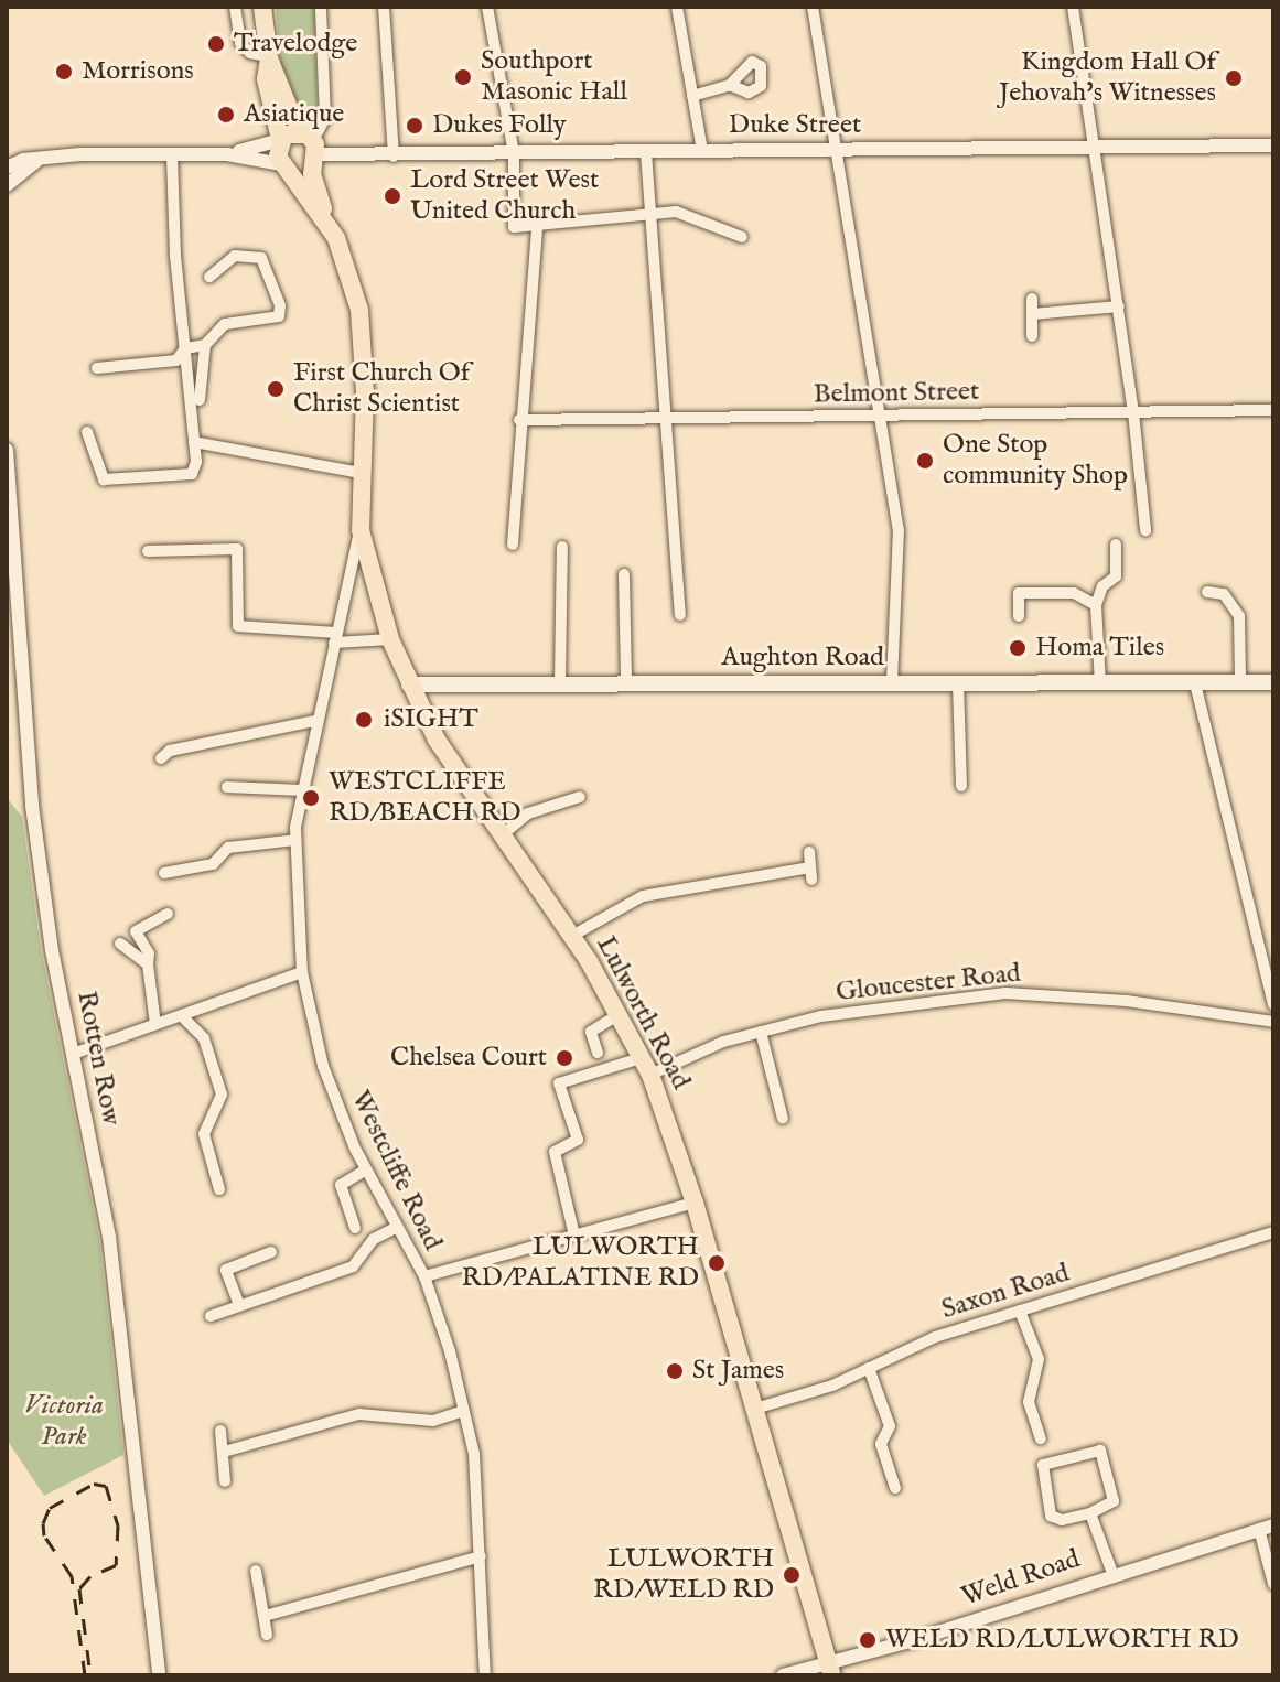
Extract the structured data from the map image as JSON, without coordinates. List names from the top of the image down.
{
  "streets": {
    "highway": ["Lulworth Road"],
    "main road": ["Aughton Road"],
    "street": [
      "Duke Street",
      "Belmont Street",
      "Gloucester Road",
      "Rotten Row",
      "Westcliffe Road",
      "Saxon Road",
      "Weld Road"
    ]
  },
  "crossings": [
    ["Aughton Road", "Lulworth Road"],
    ["Gloucester Road", "Lulworth Road"],
    ["Lulworth Road", "Westcliffe Road"],
    ["Lulworth Road", "Saxon Road"],
    ["Lulworth Road", "Weld Road"]
  ],
  "parks": ["Victoria Park"],
  "places": [
    "Travelodge",
    "Morrisons",
    "Southport Masonic Hall",
    "Kingdom Hall Of Jehovah's Witnesses",
    "Asiatique",
    "Dukes Folly",
    "Lord Street West United Church",
    "First Church Of Christ Scientist",
    "One Stop community Shop",
    "Homa Tiles",
    "iSIGHT",
    "WESTCLIFFE RD/BEACH RD",
    "Chelsea Court",
    "LULWORTH RD/PALATINE RD",
    "St James",
    "LULWORTH RD/WELD RD",
    "WELD RD/LULWORTH RD"
  ]
}
